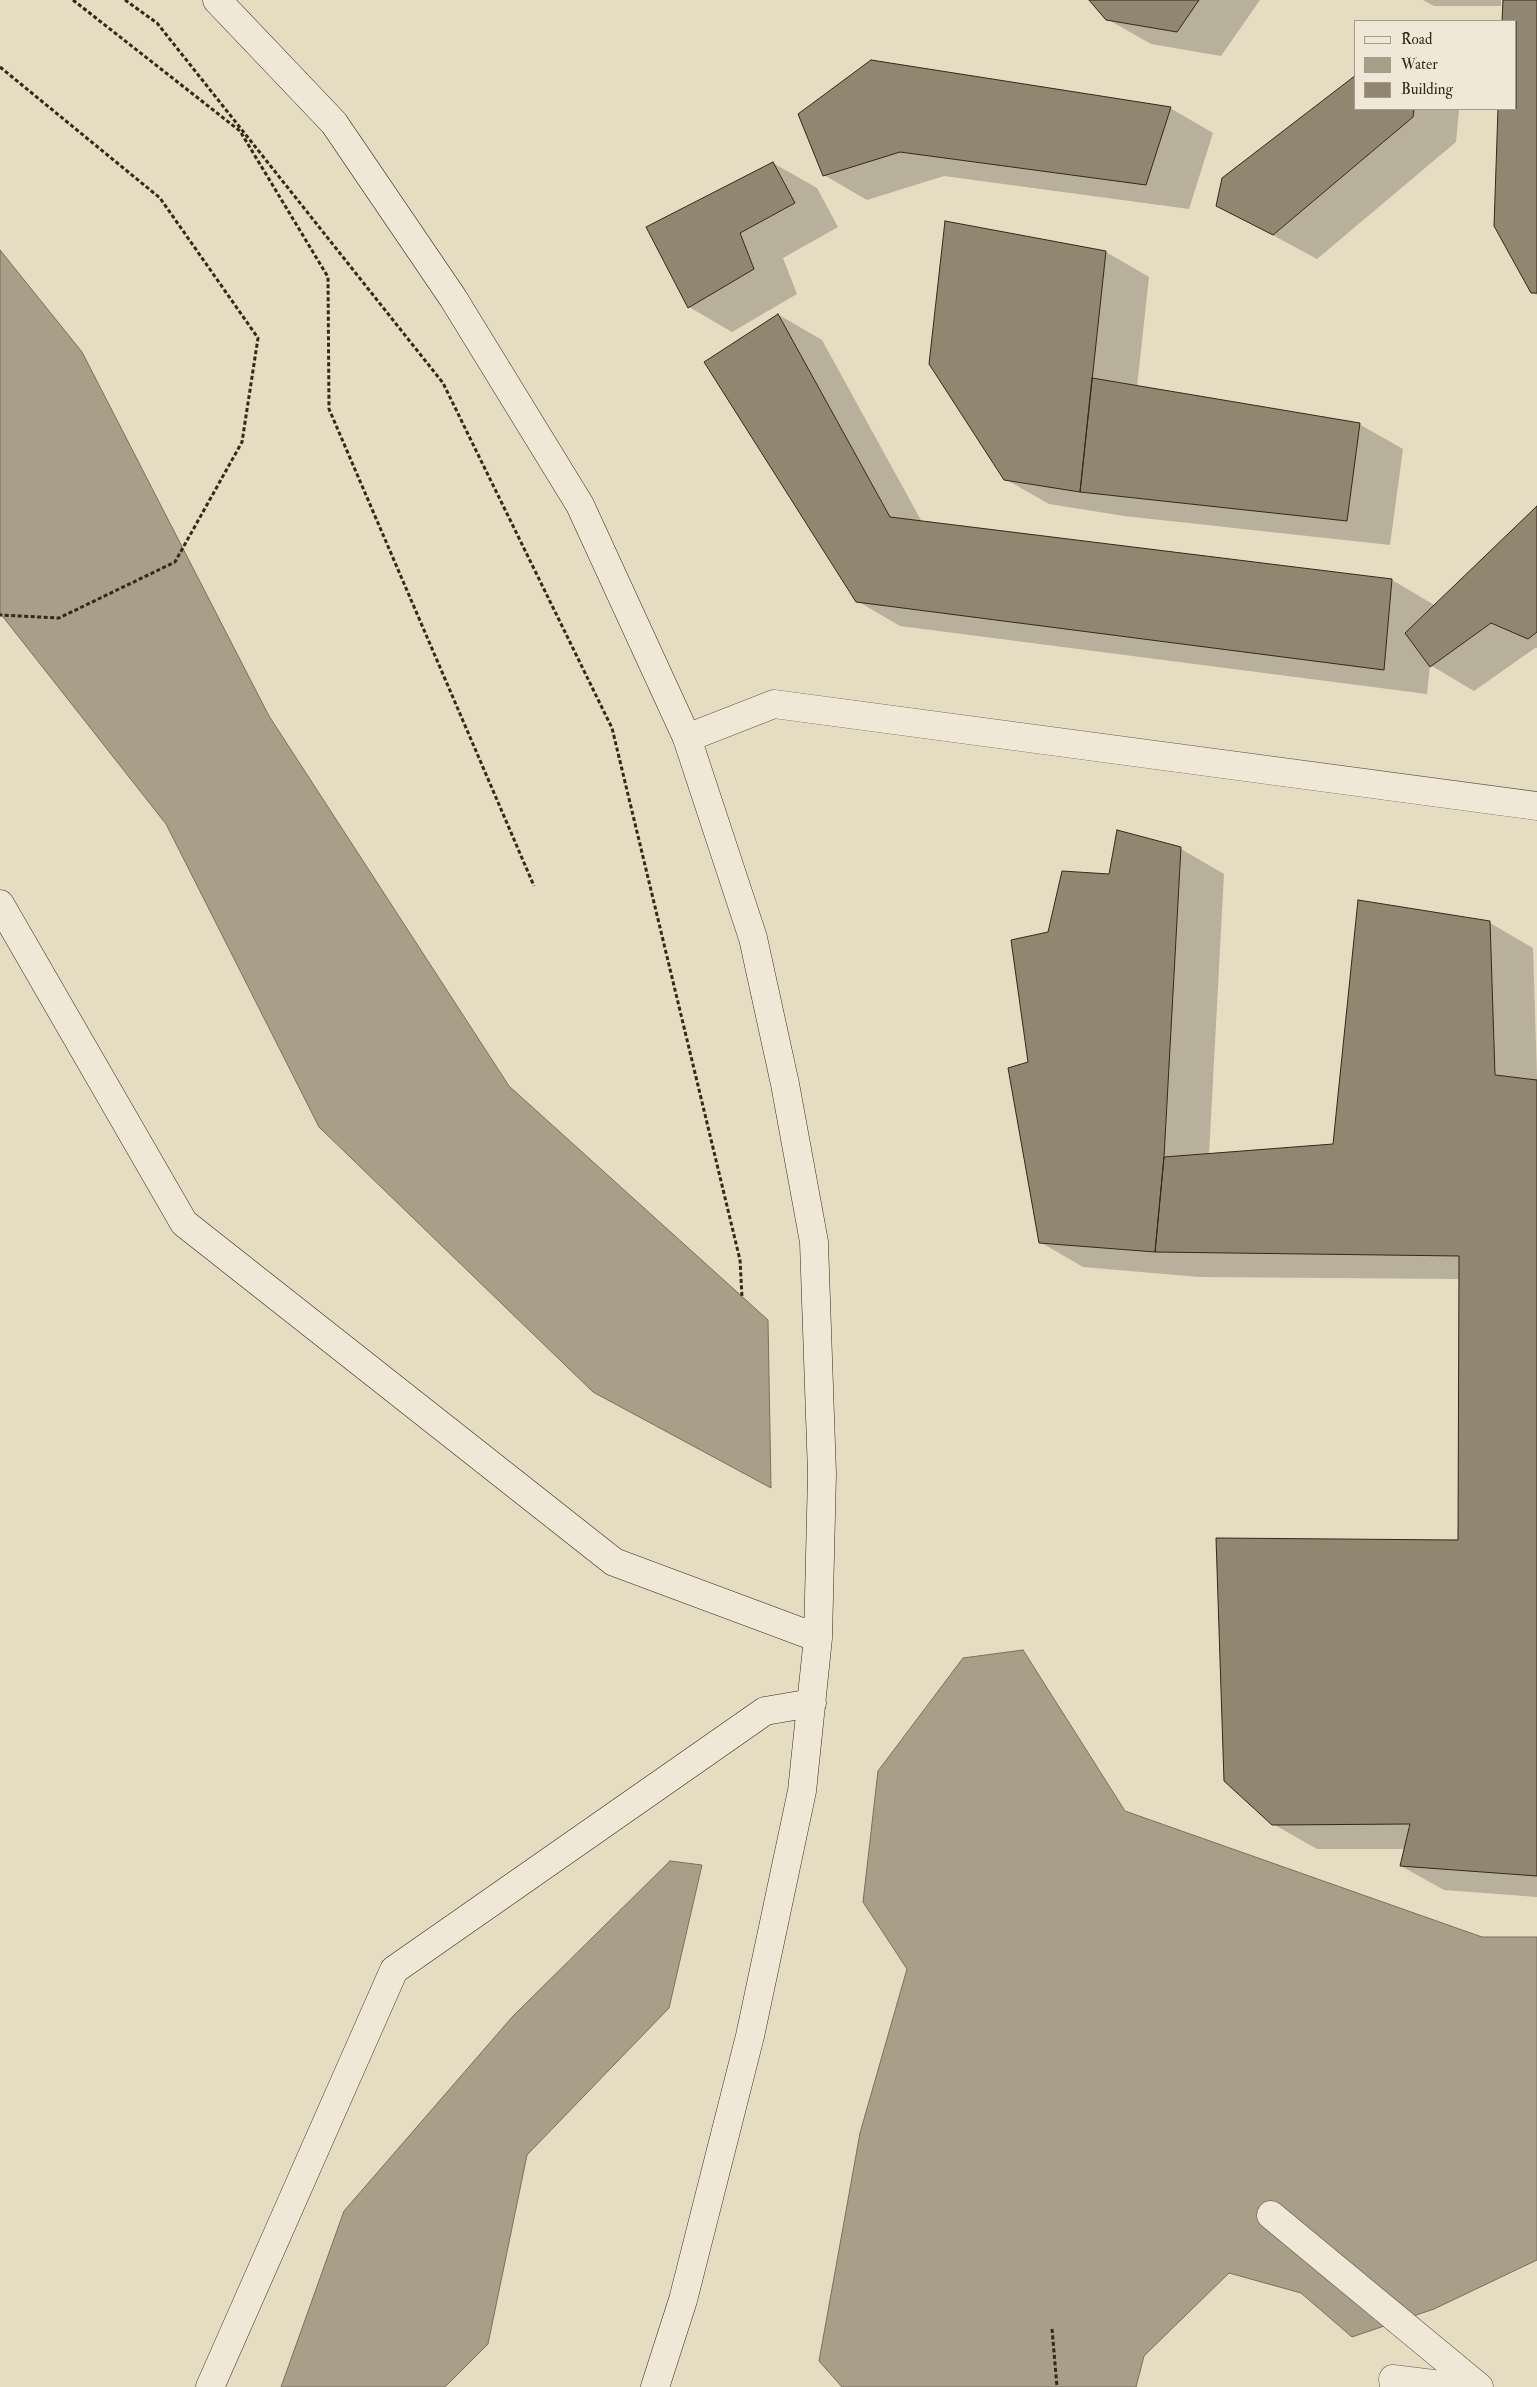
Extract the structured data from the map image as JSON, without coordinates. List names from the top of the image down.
{
  "legend": ["Road", "Water", "Building"]
}
